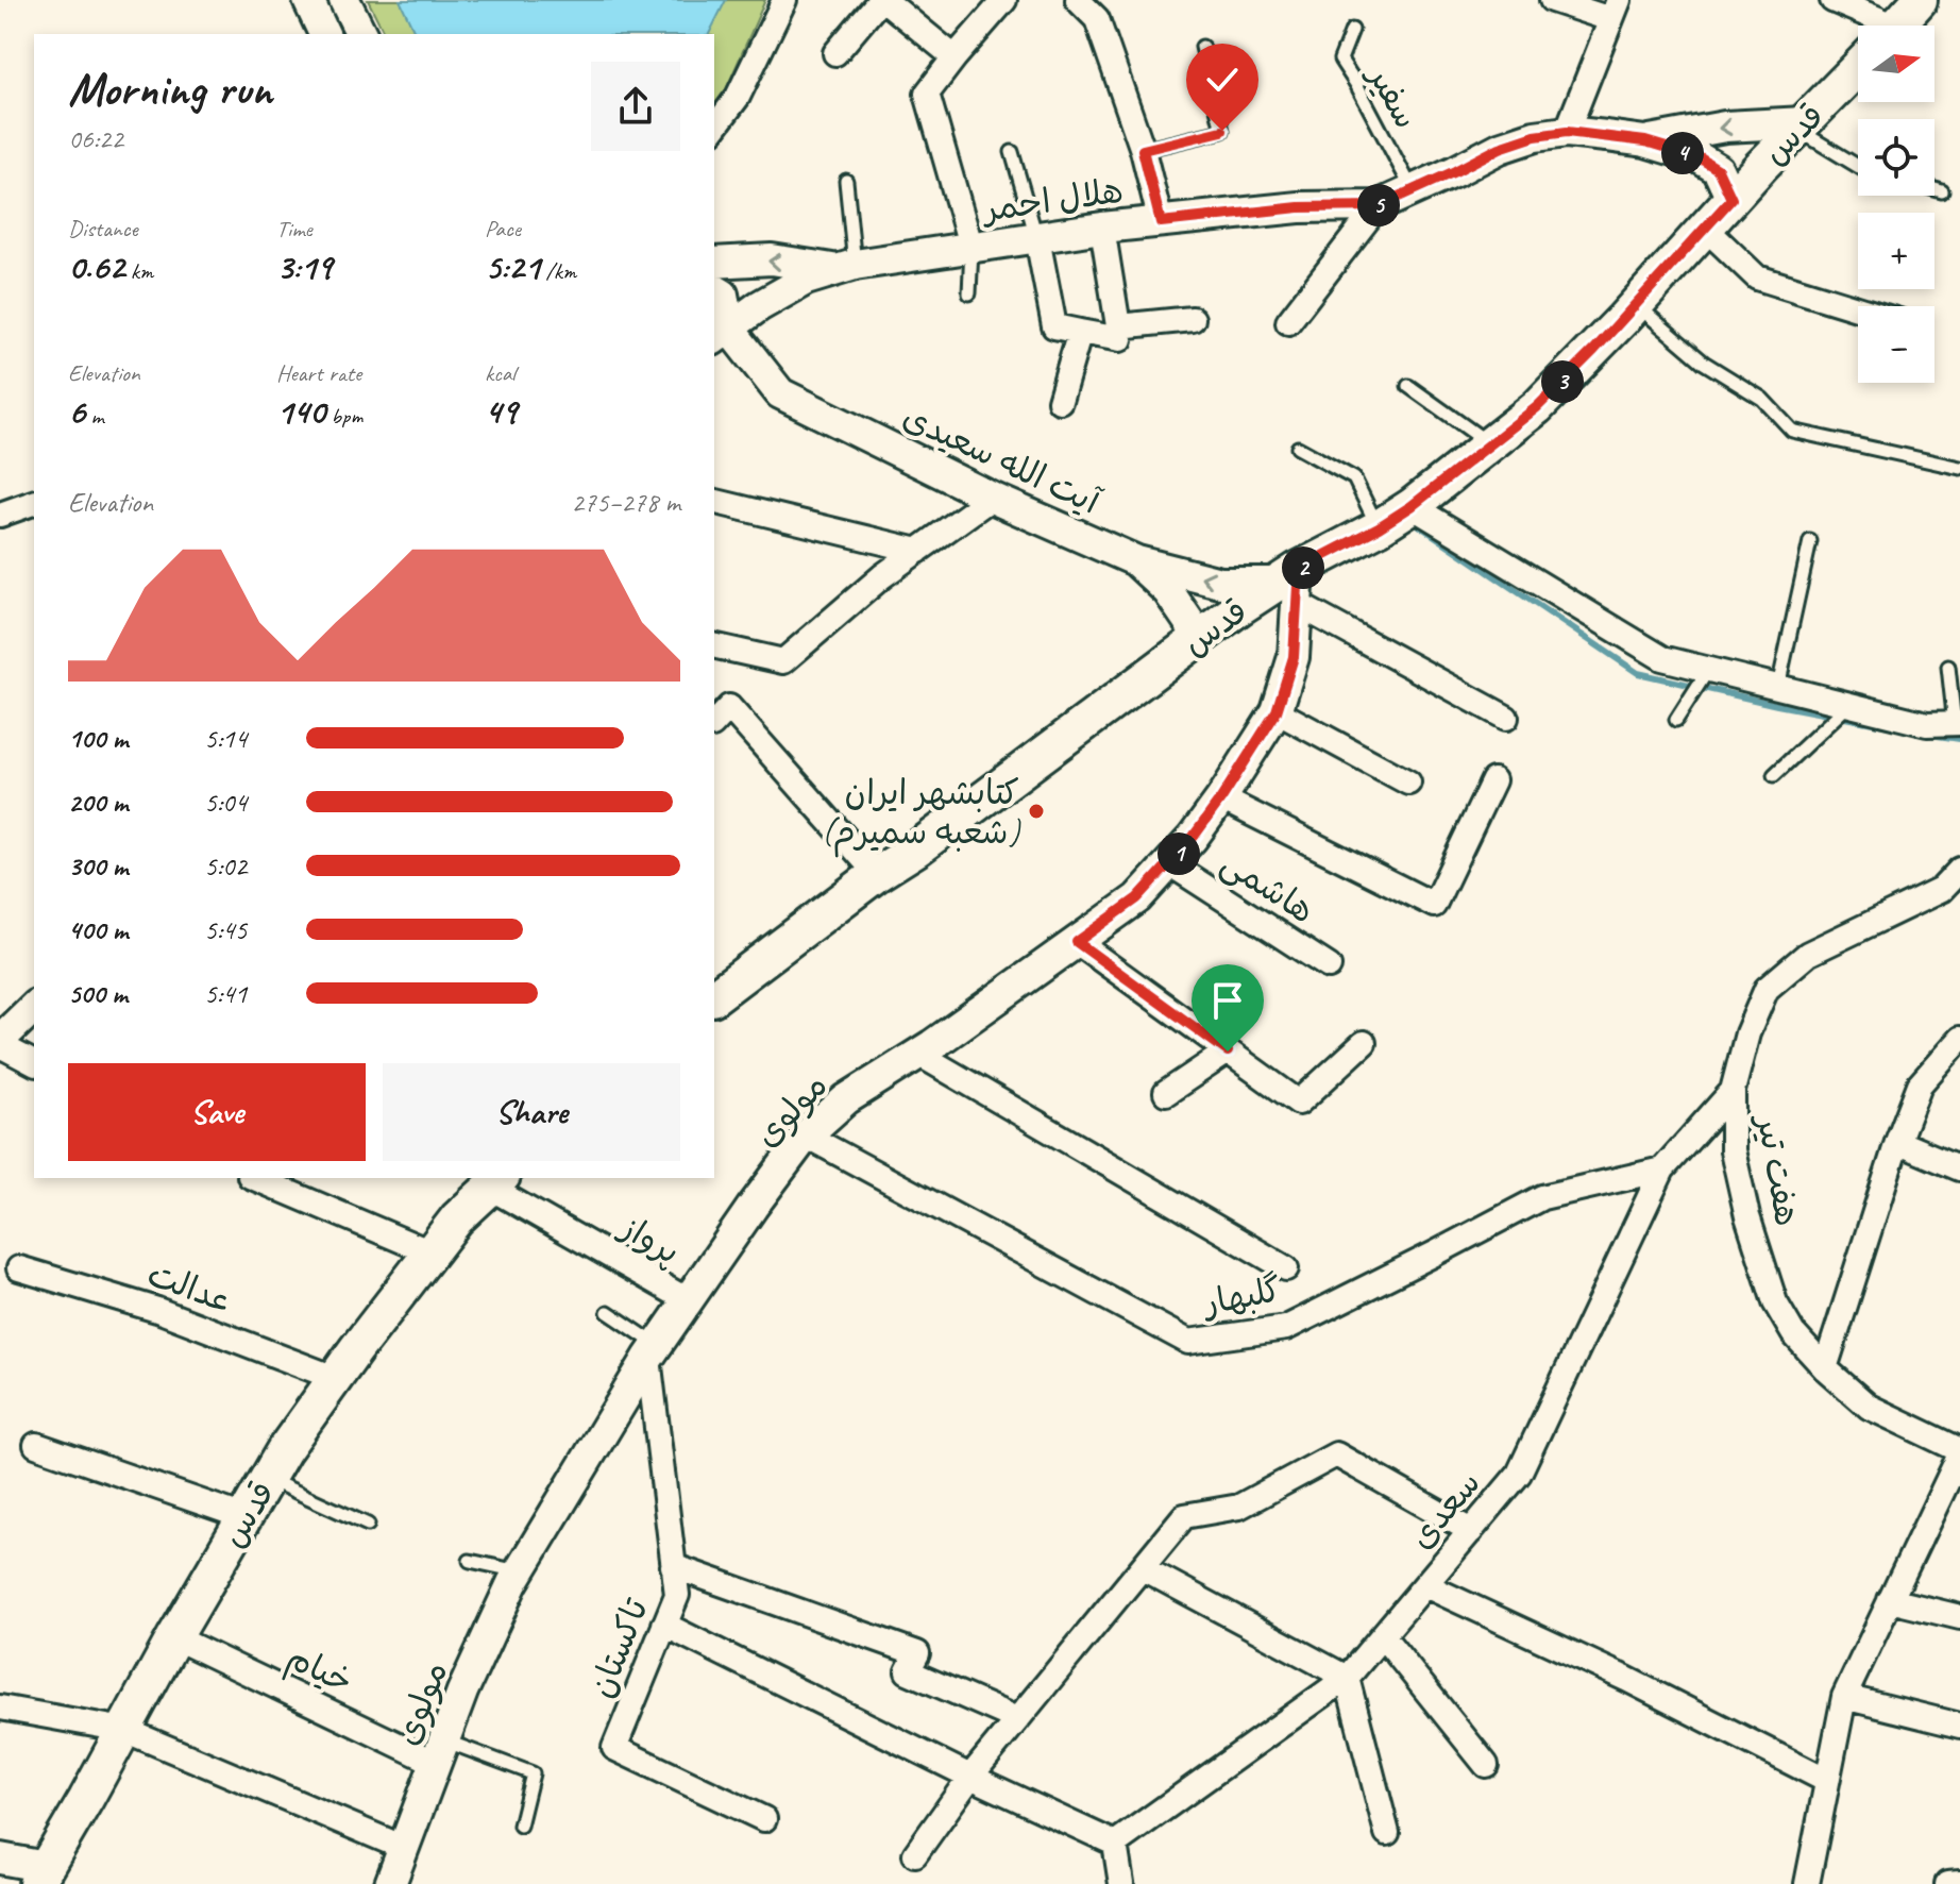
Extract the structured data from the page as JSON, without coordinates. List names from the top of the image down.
{
  "streets": {
    "main road": ["قدس"],
    "street": [
      "هلال احمر",
      "آیت الله سعیدی",
      "هاشمی",
      "مولوی",
      "هفت تیر",
      "پرواز",
      "عدالت",
      "گلبهار",
      "سعدی",
      "تاکستان",
      "خیام"
    ],
    "lane": ["سفیر"]
  },
  "crossings": [
    ["سفیر", "هلال احمر"],
    ["قدس", "آیت الله سعیدی"],
    ["قدس", "مولوی"],
    ["قدس", "پرواز"],
    ["قدس", "عدالت"],
    ["قدس", "خیام"],
    ["هلال احمر", "آیت الله سعیدی"],
    ["آیت الله سعیدی", "مولوی"],
    ["هاشمی", "مولوی"],
    ["مولوی", "پرواز"],
    ["مولوی", "گلبهار"],
    ["مولوی", "تاکستان"],
    ["مولوی", "خیام"],
    ["هفت تیر", "سعدی"],
    ["گلبهار", "سعدی"]
  ],
  "places": ["کتابشهر ایران (شعبه سمیرم)"],
  "north": "right",
  "page": {
    "map_buttons": ["+", "−"],
    "heading": ["Morning run", "06:22"],
    "pins": [
      "4",
      "5",
      "3",
      "2",
      "1"
    ],
    "stats": [
      ["Distance", "0.62 km"],
      ["Time", "3:19"],
      ["Pace", "5:21 /km"],
      ["Elevation", "6 m"],
      ["Heart rate", "140 bpm"],
      ["kcal", "49"]
    ],
    "chart": ["Elevation", "275–278 m"],
    "list": [
      {
        "name": "100 m",
        "note": "5:14"
      },
      {
        "name": "200 m",
        "note": "5:04"
      },
      {
        "name": "300 m",
        "note": "5:02"
      },
      {
        "name": "400 m",
        "note": "5:45"
      },
      {
        "name": "500 m",
        "note": "5:41"
      }
    ],
    "buttons": ["Save", "Share"]
  }
}
